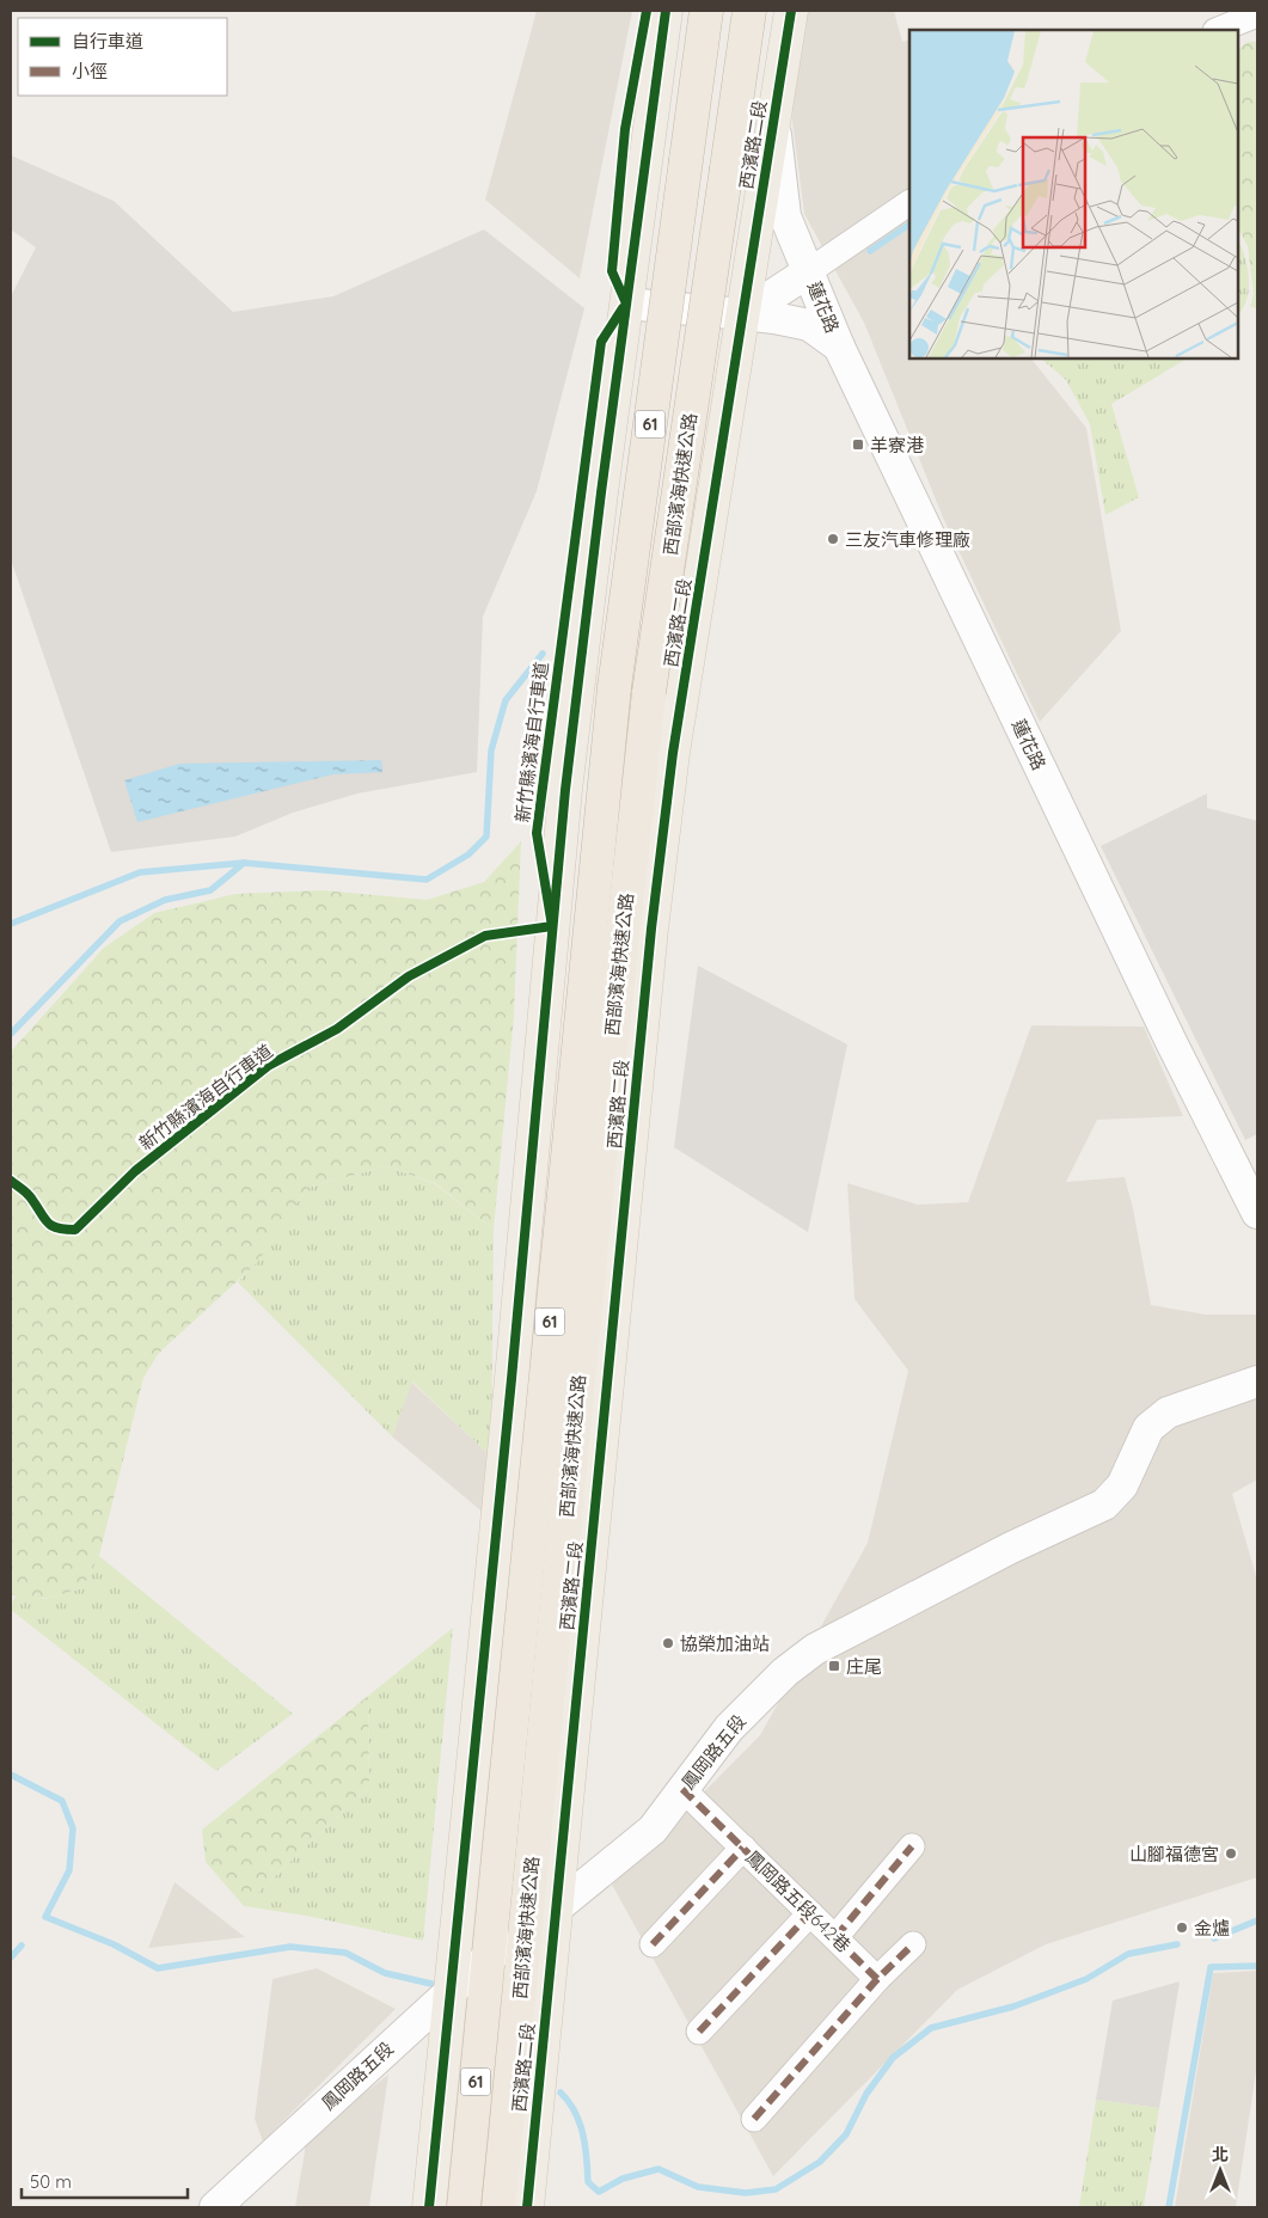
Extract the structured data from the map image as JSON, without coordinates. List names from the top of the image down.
{
  "streets": {
    "highway": ["61", "西部濱海快速公路"],
    "main road": ["西濱路二段"],
    "street": ["蓮花路", "鳳岡路五段", "鳳岡路五段642巷"],
    "cycle path": ["新竹縣濱海自行車道"]
  },
  "crossings": [
    ["西濱路二段", "蓮花路"],
    ["西濱路二段", "鳳岡路五段"],
    ["西部濱海快速公路", "鳳岡路五段"],
    ["鳳岡路五段", "鳳岡路五段642巷"]
  ],
  "places": {
    "transit": ["羊寮港", "庄尾"],
    "other": [
      "三友汽車修理廠",
      "協榮加油站",
      "山腳福德宮",
      "金爐"
    ]
  },
  "legend": ["自行車道", "小徑"],
  "scale_bar": "50 m",
  "north": "top"
}
